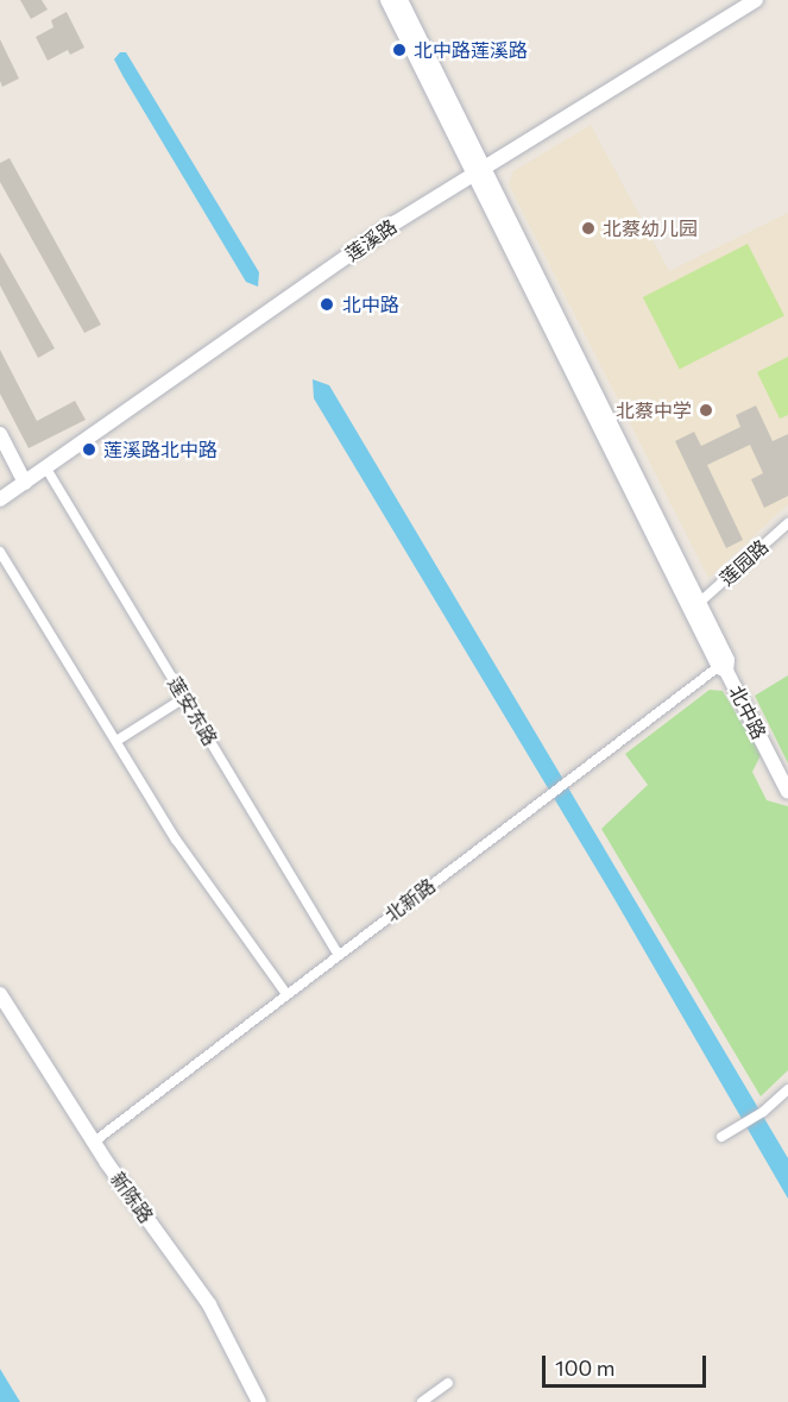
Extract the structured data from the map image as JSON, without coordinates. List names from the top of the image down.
{
  "streets": {
    "street": [
      "莲溪路",
      "莲园路",
      "莲安东路",
      "北中路",
      "北新路",
      "新陈路"
    ]
  },
  "crossings": [
    ["莲溪路", "莲安东路"],
    ["莲溪路", "北中路"],
    ["莲园路", "北中路"],
    ["莲安东路", "北新路"],
    ["北中路", "北新路"],
    ["北新路", "新陈路"]
  ],
  "places": [
    "北中路莲溪路",
    "北蔡幼儿园",
    "北中路",
    "北蔡中学",
    "莲溪路北中路"
  ],
  "scale_bar": "100 m"
}
